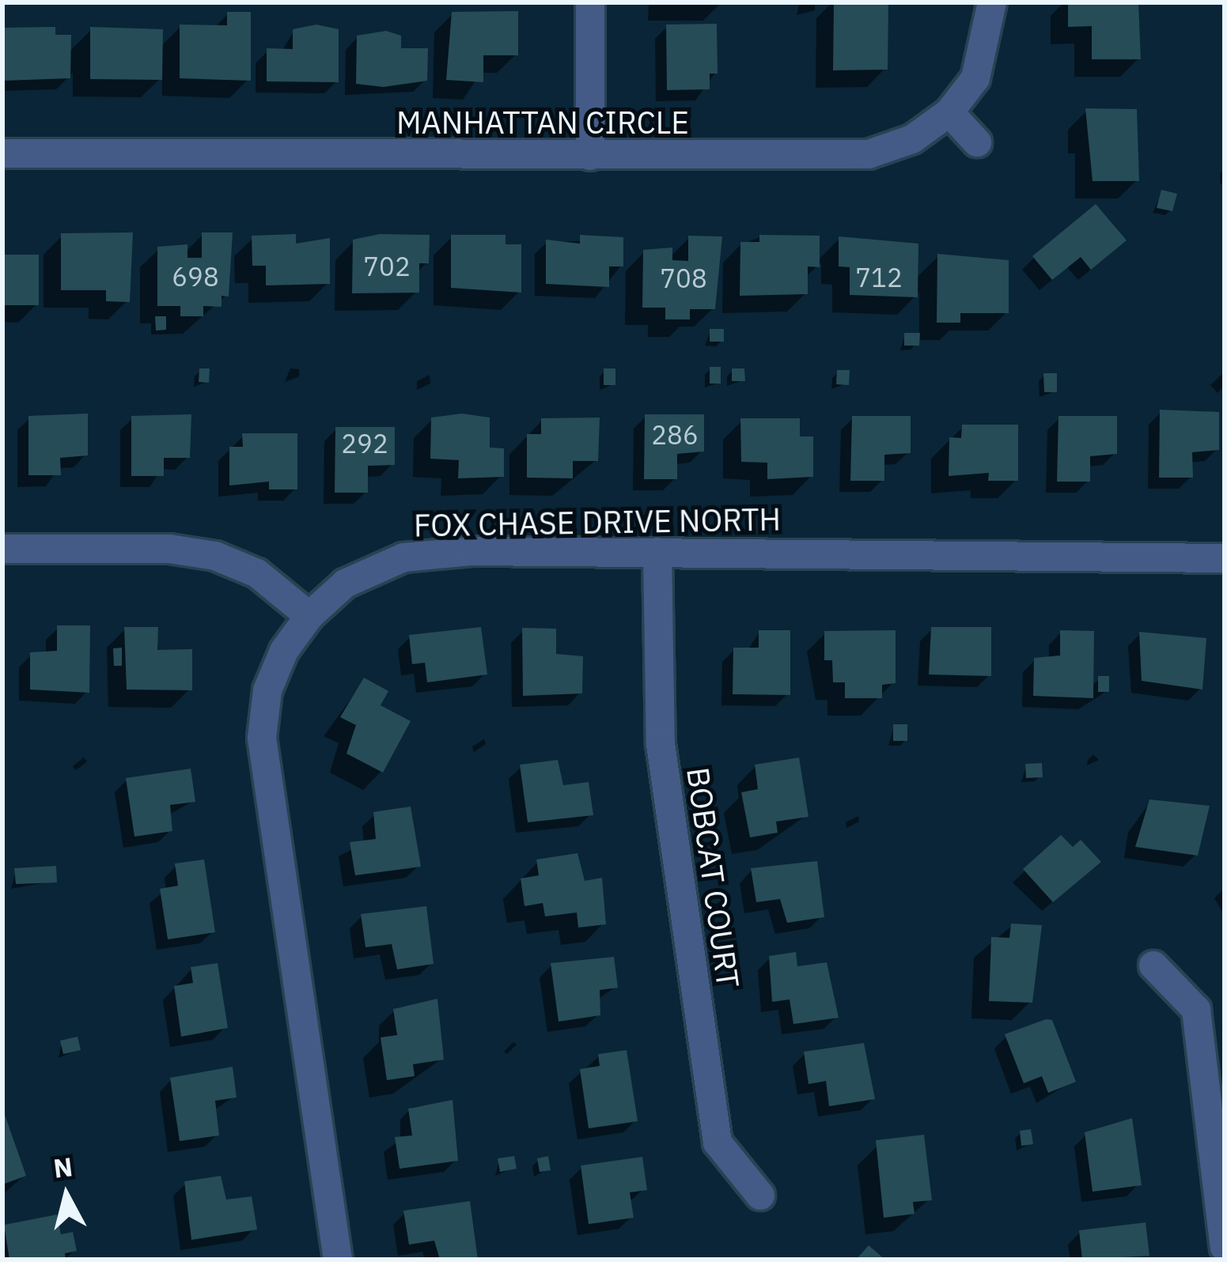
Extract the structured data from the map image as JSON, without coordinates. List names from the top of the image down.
{
  "streets": {
    "street": ["MANHATTAN CIRCLE", "FOX CHASE DRIVE NORTH", "BOBCAT COURT"]
  },
  "crossings": [
    ["FOX CHASE DRIVE NORTH", "BOBCAT COURT"]
  ],
  "house_numbers": [
    "702",
    "698",
    "712",
    "708",
    "286",
    "292"
  ],
  "north": "top"
}
